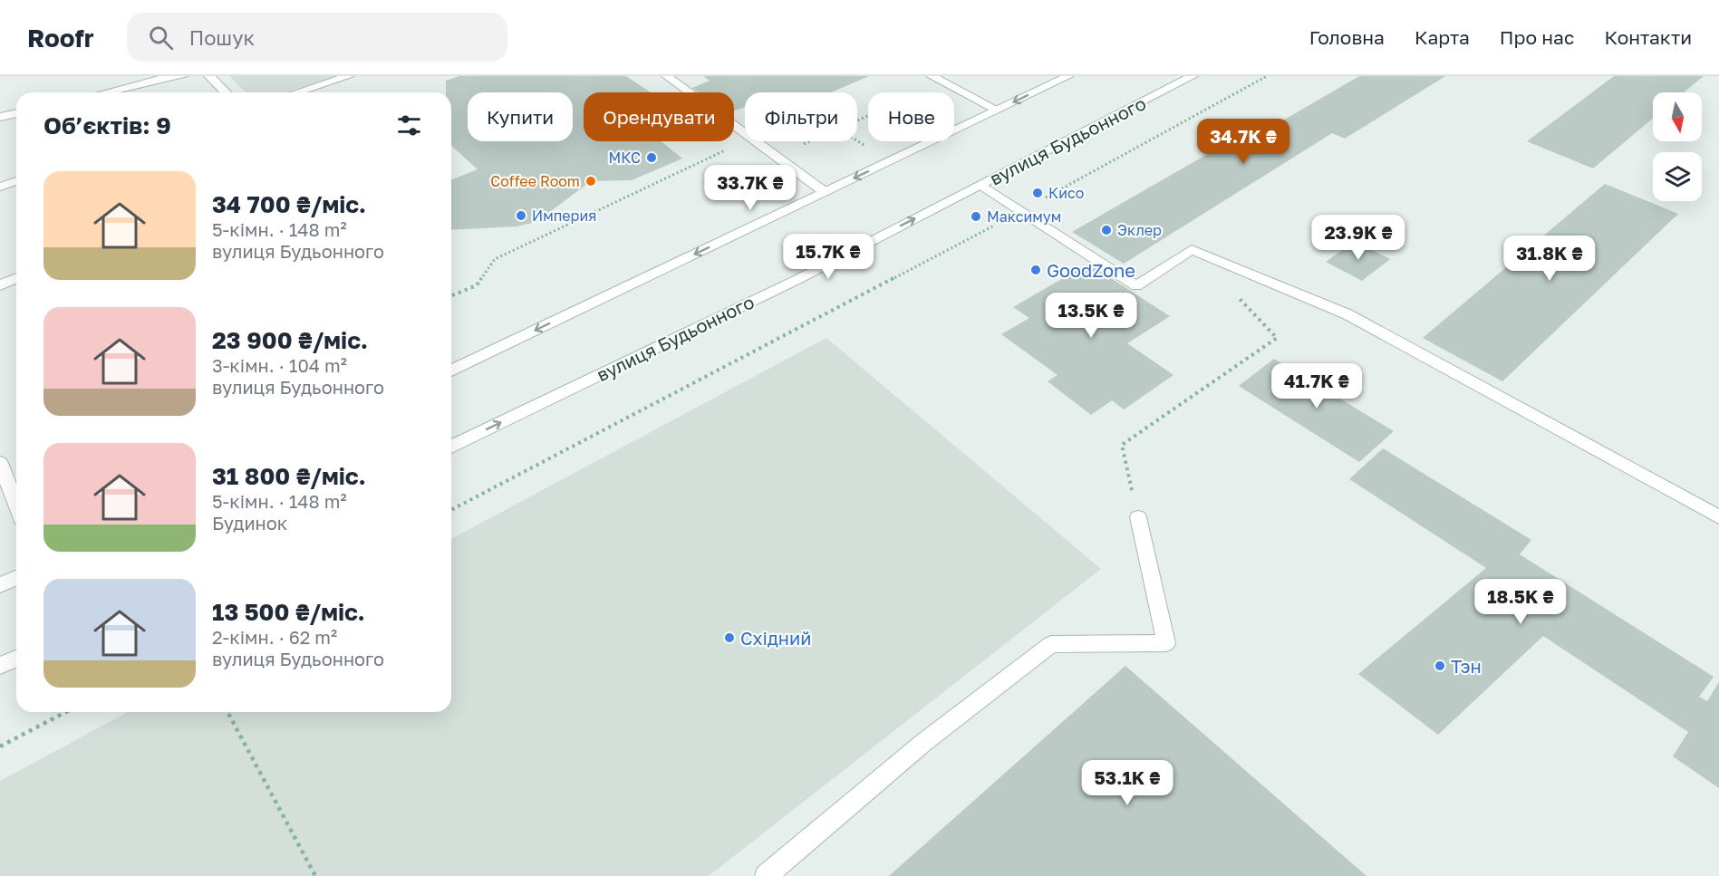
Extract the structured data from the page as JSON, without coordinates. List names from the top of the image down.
{
  "streets": {
    "main road": ["вулиця Будьонного"]
  },
  "places": [
    "МКС",
    "Coffee Room",
    "Кисо",
    "Империя",
    "Максимум",
    "Эклер",
    "GoodZone",
    "Східний",
    "Тэн"
  ],
  "north": "bottom",
  "page": {
    "header": "Roofr",
    "search": "Пошук",
    "nav": [
      "Головна",
      "Карта",
      "Про нас",
      "Контакти"
    ],
    "chip": [
      "Купити",
      "Орендувати",
      "Фільтри",
      "Нове"
    ],
    "heading": "Об’єктів: 9",
    "price": [
      "34.7K ₴",
      "33.7K ₴",
      "23.9K ₴",
      "15.7K ₴",
      "31.8K ₴",
      "13.5K ₴",
      "41.7K ₴",
      "18.5K ₴",
      "53.1K ₴"
    ],
    "list": [
      {
        "name": "34 700 ₴/міс.",
        "note": "5-кімн. · 148 m² · вулиця Будьонного"
      },
      {
        "name": "23 900 ₴/міс.",
        "note": "3-кімн. · 104 m² · вулиця Будьонного"
      },
      {
        "name": "31 800 ₴/міс.",
        "note": "5-кімн. · 148 m² · Будинок"
      },
      {
        "name": "13 500 ₴/міс.",
        "note": "2-кімн. · 62 m² · вулиця Будьонного"
      }
    ]
  }
}
